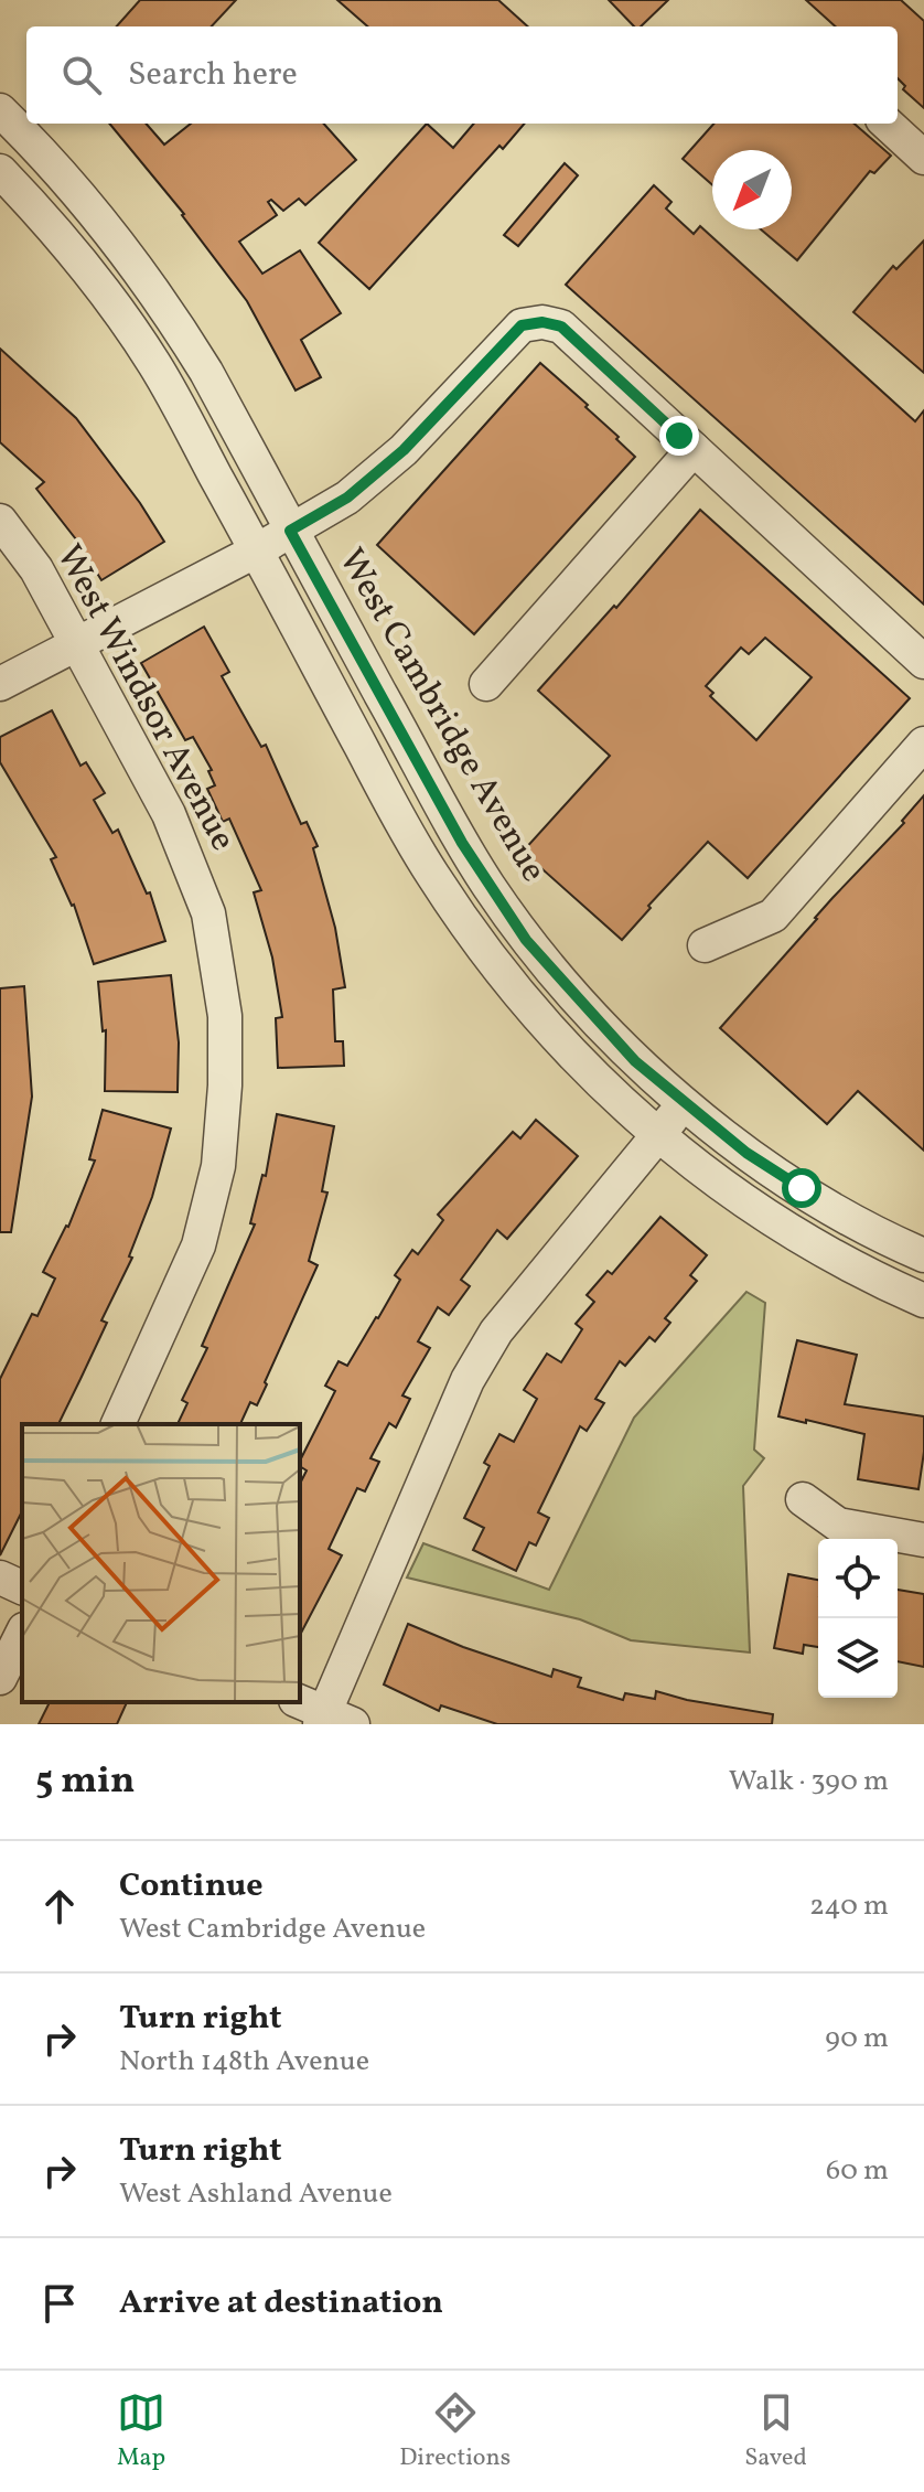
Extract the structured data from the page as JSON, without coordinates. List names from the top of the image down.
{
  "streets": {
    "street": ["West Windsor Avenue", "West Cambridge Avenue"]
  },
  "north": "bottom left",
  "page": {
    "search": "Search here",
    "heading": ["5 min", "Walk · 390 m"],
    "list": [
      ["Continue", "West Cambridge Avenue", "240 m"],
      ["Turn right", "North 148th Avenue", "90 m"],
      ["Turn right", "West Ashland Avenue", "60 m"],
      "Arrive at destination"
    ],
    "nav": ["Map", "Directions", "Saved"]
  }
}
